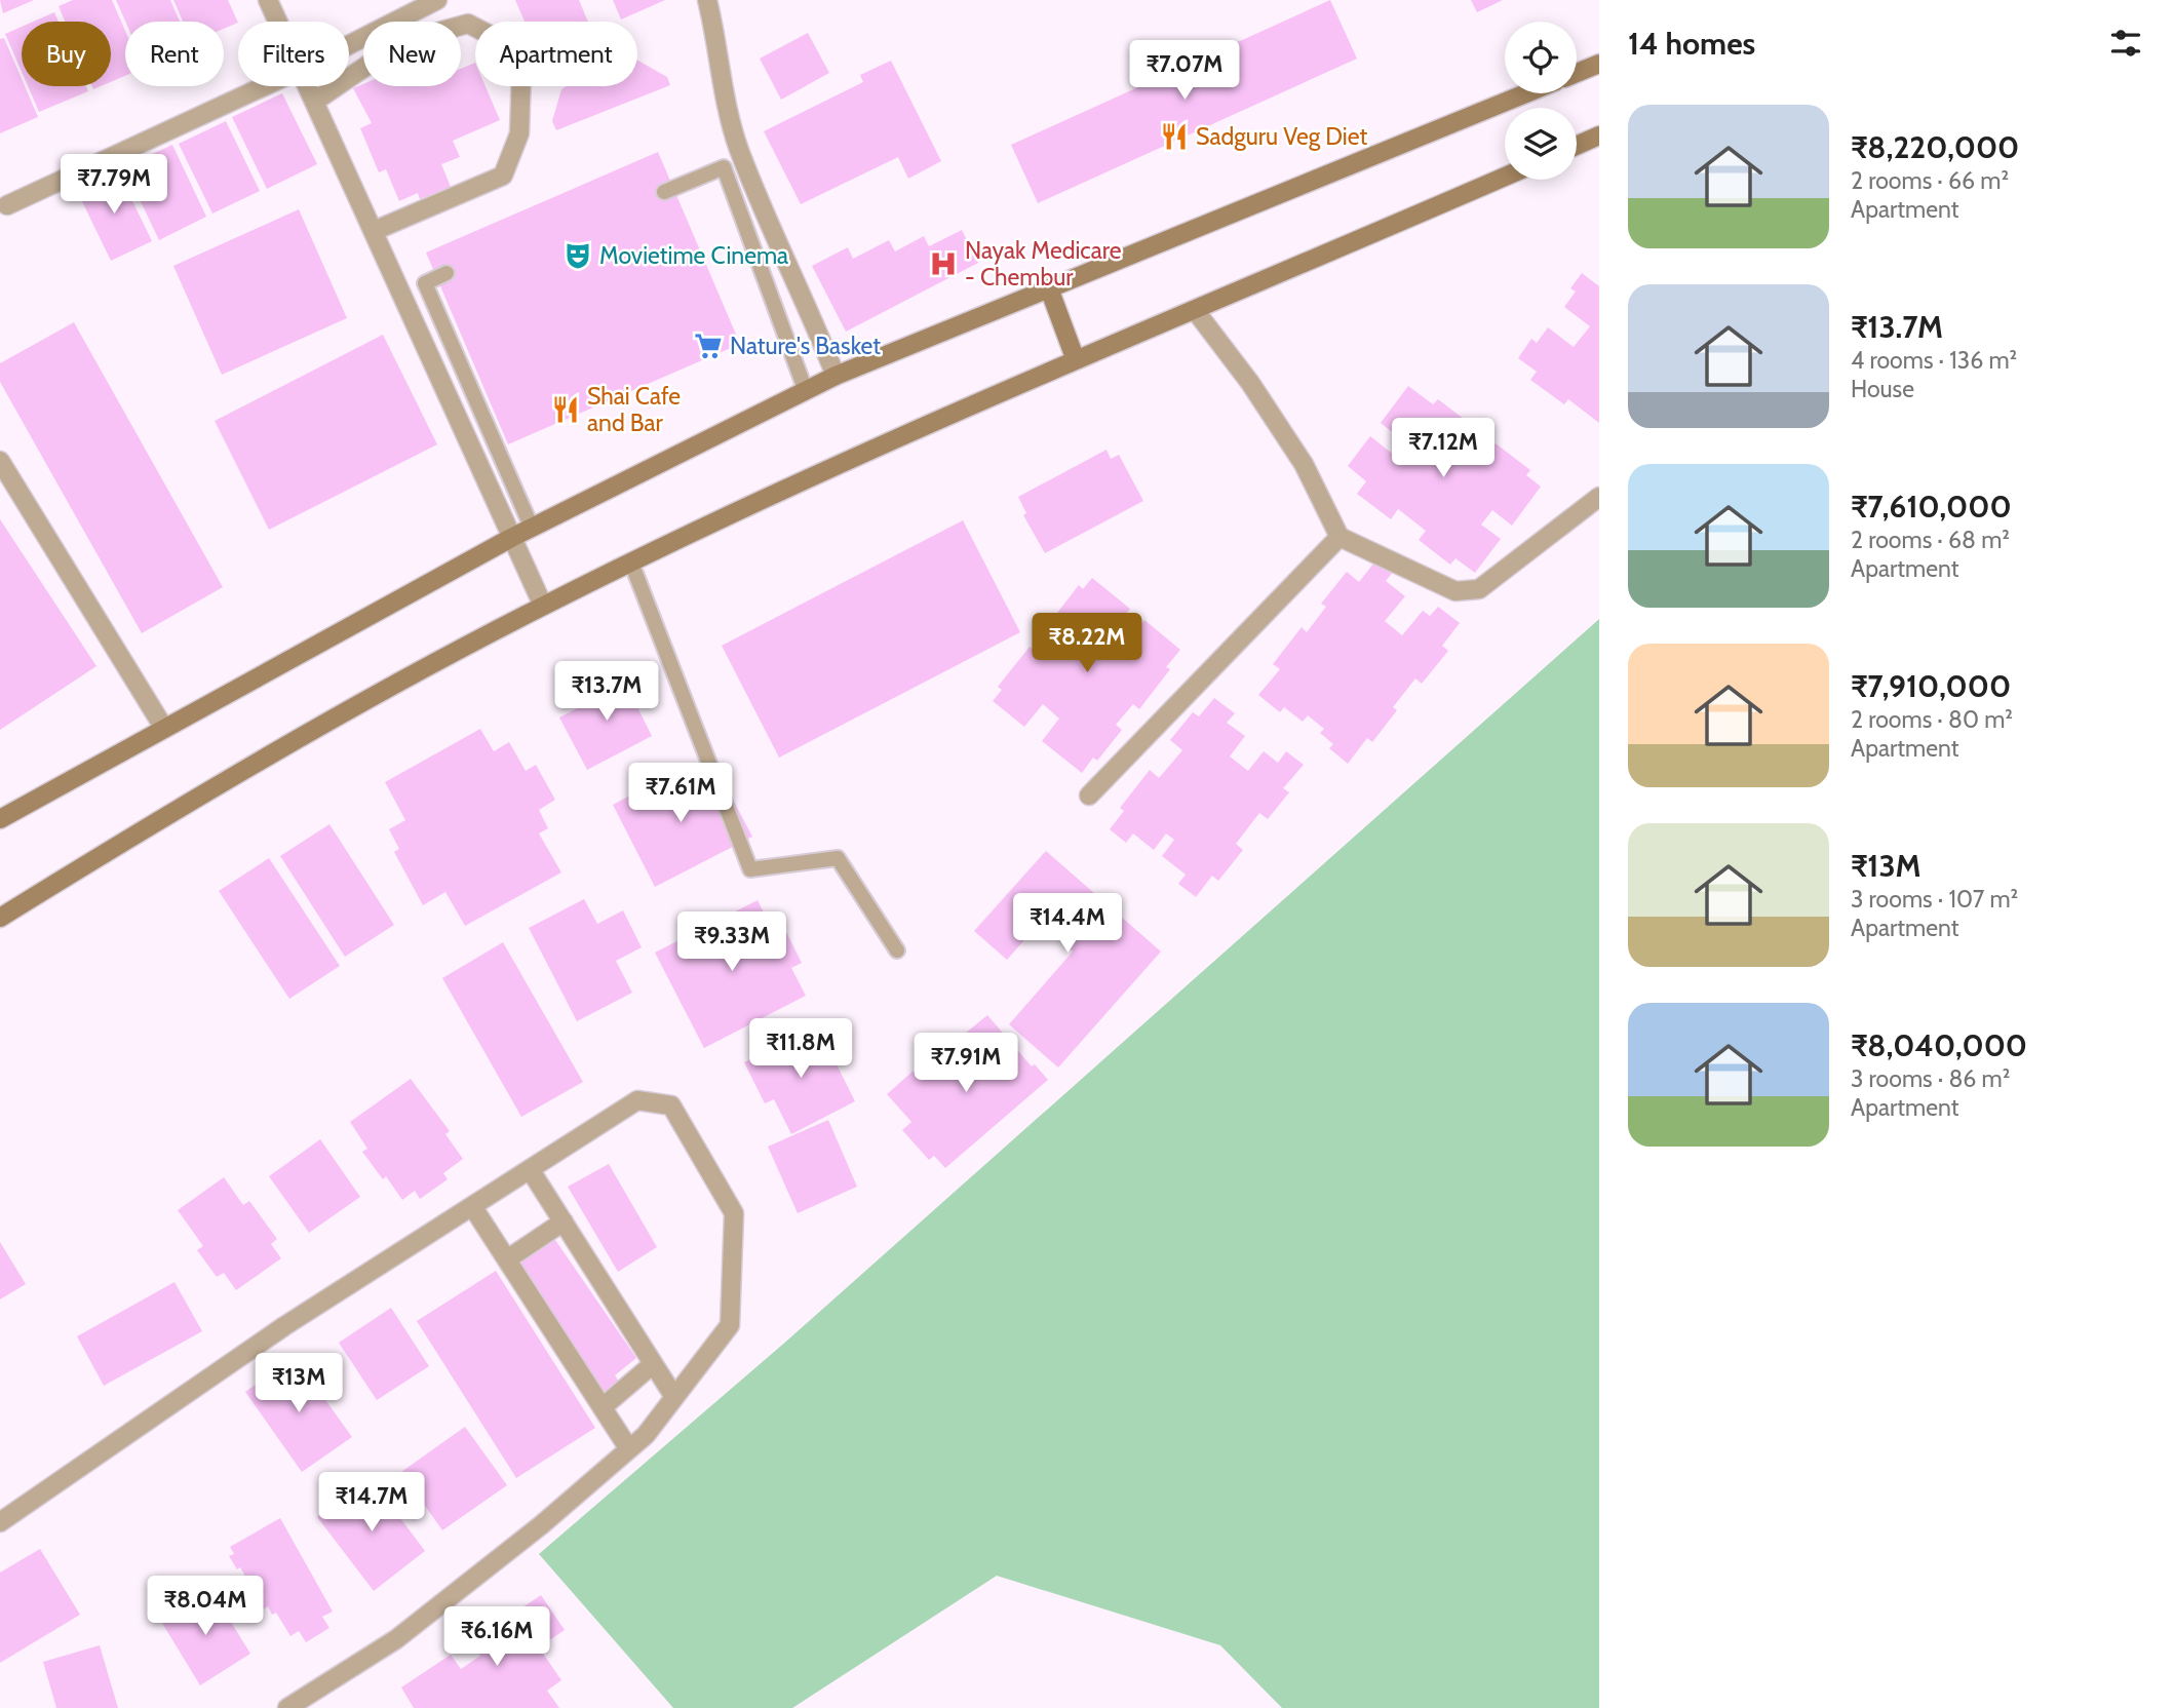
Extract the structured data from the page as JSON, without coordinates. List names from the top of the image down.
{
  "places": {
    "restaurant": ["Sadguru Veg Diet", "Shai Cafe and Bar"],
    "theatre": ["Movietime Cinema"],
    "hospital": ["Nayak Medicare - Chembur"],
    "supermarket": ["Nature's Basket"]
  },
  "page": {
    "heading": "14 homes",
    "chip": [
      "Buy",
      "Rent",
      "Filters",
      "New",
      "Apartment"
    ],
    "price": [
      "₹7.07M",
      "₹7.79M",
      "₹7.12M",
      "₹8.22M",
      "₹13.7M",
      "₹7.61M",
      "₹14.4M",
      "₹9.33M",
      "₹11.8M",
      "₹7.91M",
      "₹13M",
      "₹14.7M",
      "₹8.04M",
      "₹6.16M"
    ],
    "list": [
      {
        "name": "₹8,220,000",
        "note": "2 rooms · 66 m² · Apartment"
      },
      {
        "name": "₹13.7M",
        "note": "4 rooms · 136 m² · House"
      },
      {
        "name": "₹7,610,000",
        "note": "2 rooms · 68 m² · Apartment"
      },
      {
        "name": "₹7,910,000",
        "note": "2 rooms · 80 m² · Apartment"
      },
      {
        "name": "₹13M",
        "note": "3 rooms · 107 m² · Apartment"
      },
      {
        "name": "₹8,040,000",
        "note": "3 rooms · 86 m² · Apartment"
      }
    ]
  }
}
